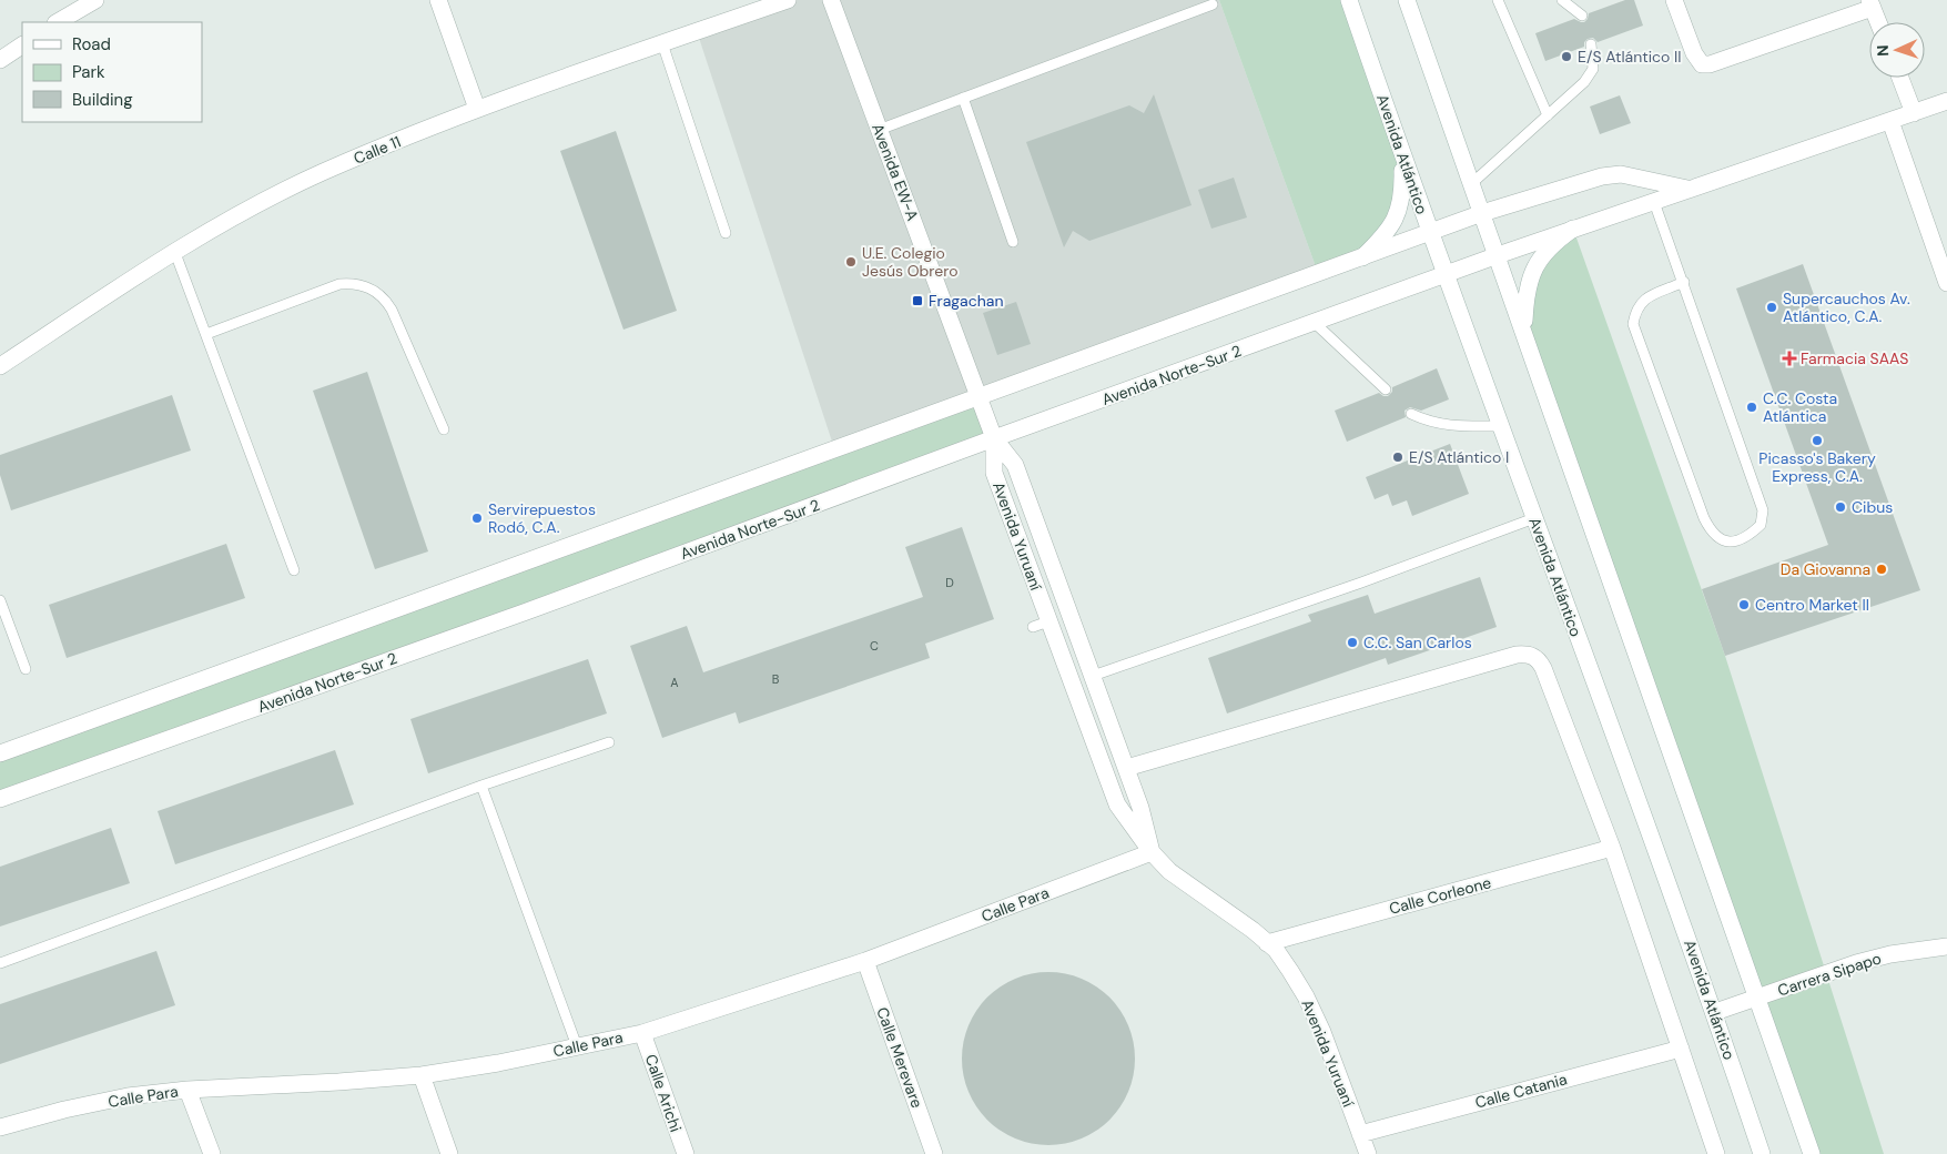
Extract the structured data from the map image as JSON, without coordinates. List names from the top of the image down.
{
  "streets": {
    "street": [
      "Calle 11",
      "Avenida Atlántico",
      "Avenida EW-A",
      "Avenida Norte-Sur 2",
      "Avenida Yuruaní",
      "Calle Corleone",
      "Calle Para",
      "Carrera Sipapo",
      "Calle Merevare",
      "Calle Catania",
      "Calle Arichi"
    ]
  },
  "crossings": [
    ["Avenida Atlántico", "Avenida Norte-Sur 2"],
    ["Avenida Atlántico", "Carrera Sipapo"],
    ["Avenida EW-A", "Avenida Norte-Sur 2"],
    ["Avenida EW-A", "Avenida Yuruaní"],
    ["Avenida Norte-Sur 2", "Avenida Yuruaní"],
    ["Avenida Yuruaní", "Calle Corleone"],
    ["Avenida Yuruaní", "Calle Para"],
    ["Avenida Yuruaní", "Calle Catania"],
    ["Calle Para", "Calle Merevare"],
    ["Calle Para", "Calle Arichi"]
  ],
  "places": {
    "other": [
      "E/S Atlántico II",
      "U.E. Colegio Jesús Obrero",
      "Supercauchos Av. Atlántico, C.A.",
      "C.C. Costa Atlántica",
      "Picasso's Bakery Express, C.A.",
      "E/S Atlántico I",
      "Cibus",
      "Servirepuestos Rodó, C.A.",
      "Da Giovanna",
      "Centro Market II",
      "C.C. San Carlos"
    ],
    "transit": ["Fragachan"],
    "health": ["Farmacia SAAS"]
  },
  "house_numbers": [
    "D",
    "C",
    "B",
    "A"
  ],
  "legend": ["Road", "Park", "Building"],
  "north": "left"
}
